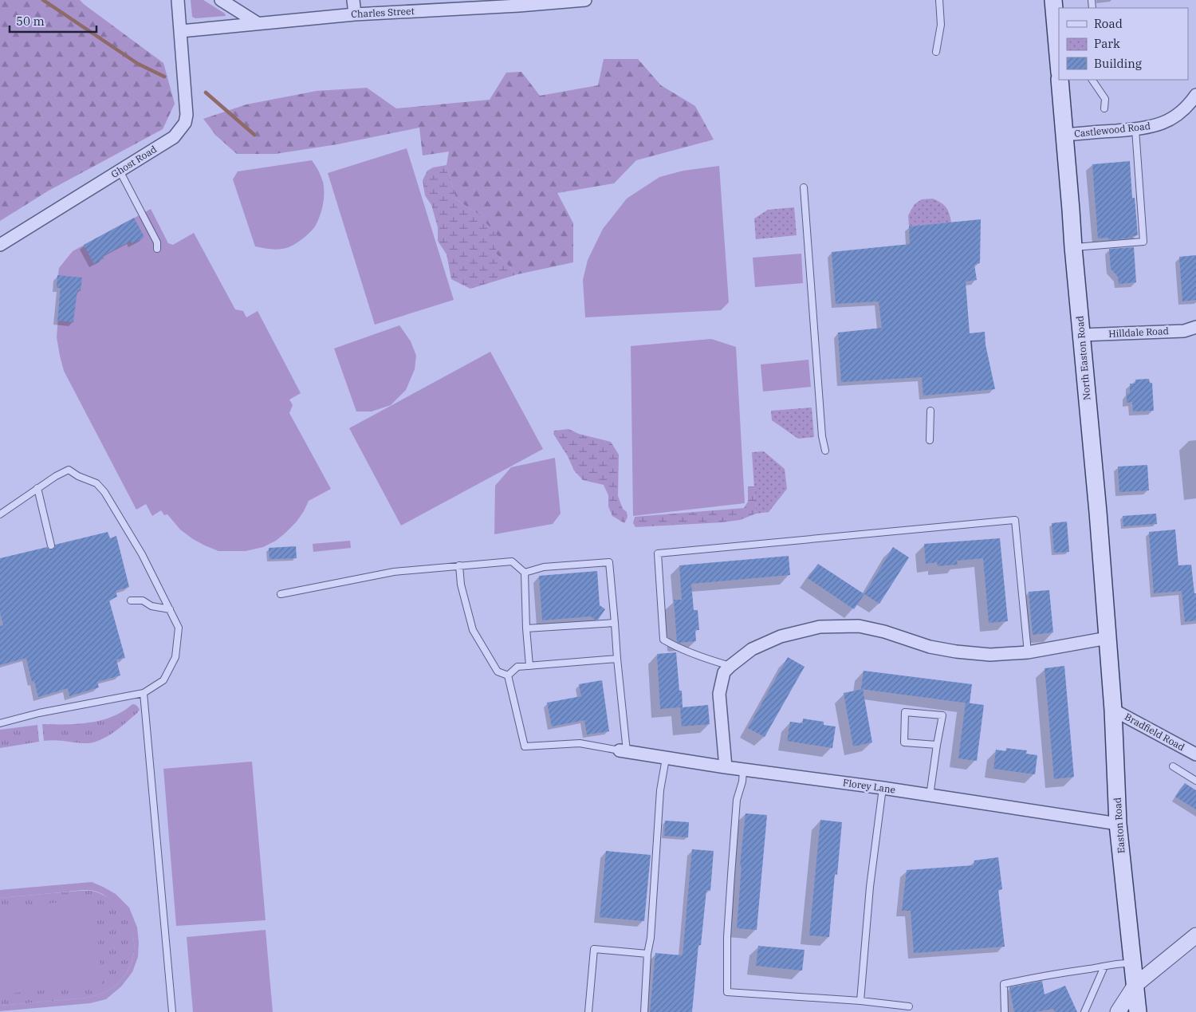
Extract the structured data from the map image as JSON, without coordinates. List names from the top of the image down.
{
  "streets": {
    "main road": ["North Easton Road", "Easton Road"],
    "street": [
      "Charles Street",
      "Castlewood Road",
      "Ghost Road",
      "Hilldale Road",
      "Bradfield Road",
      "Florey Lane"
    ]
  },
  "crossings": [
    ["Charles Street", "Ghost Road"],
    ["Castlewood Road", "North Easton Road"],
    ["Hilldale Road", "North Easton Road"],
    ["North Easton Road", "Easton Road"],
    ["Bradfield Road", "Easton Road"],
    ["Florey Lane", "Easton Road"]
  ],
  "legend": ["Road", "Park", "Building"],
  "scale_bar": "50 m"
}
